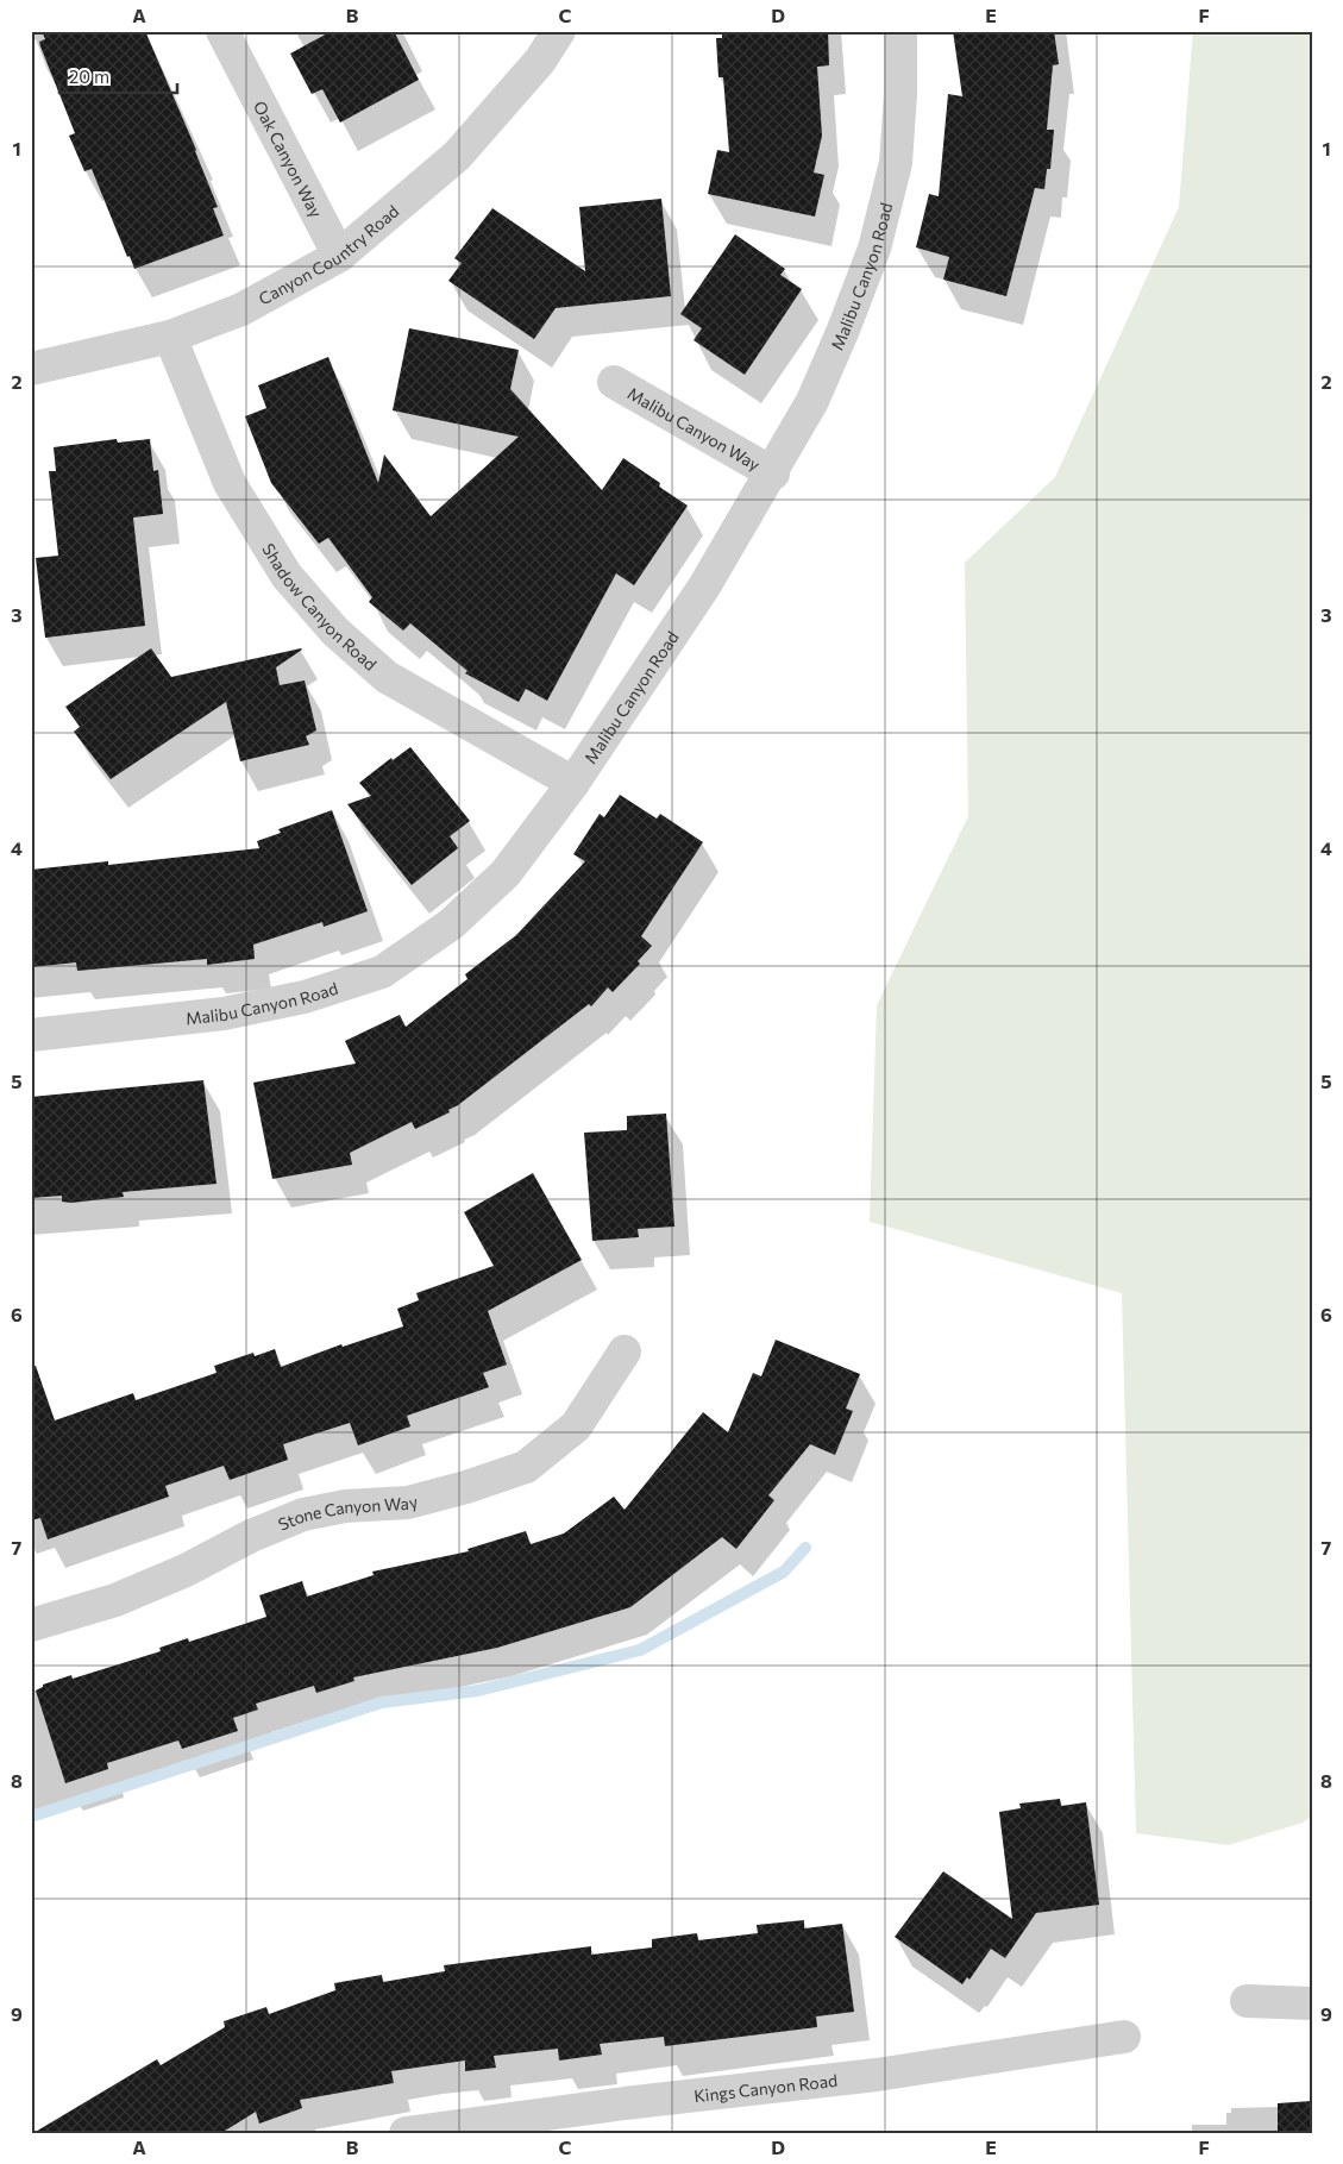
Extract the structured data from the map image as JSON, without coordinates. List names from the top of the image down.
{
  "streets": {
    "street": [
      "Oak Canyon Way",
      "Canyon Country Road",
      "Malibu Canyon Road",
      "Malibu Canyon Way",
      "Shadow Canyon Road",
      "Stone Canyon Way",
      "Kings Canyon Road"
    ]
  },
  "crossings": [
    ["Oak Canyon Way", "Canyon Country Road"],
    ["Canyon Country Road", "Shadow Canyon Road"],
    ["Malibu Canyon Road", "Malibu Canyon Way"],
    ["Malibu Canyon Road", "Shadow Canyon Road"]
  ],
  "scale_bar": "20 m",
  "grid": {
    "columns": [
      "A",
      "B",
      "C",
      "D",
      "E",
      "F"
    ],
    "rows": [
      "1",
      "2",
      "3",
      "4",
      "5",
      "6",
      "7",
      "8",
      "9"
    ]
  }
}
